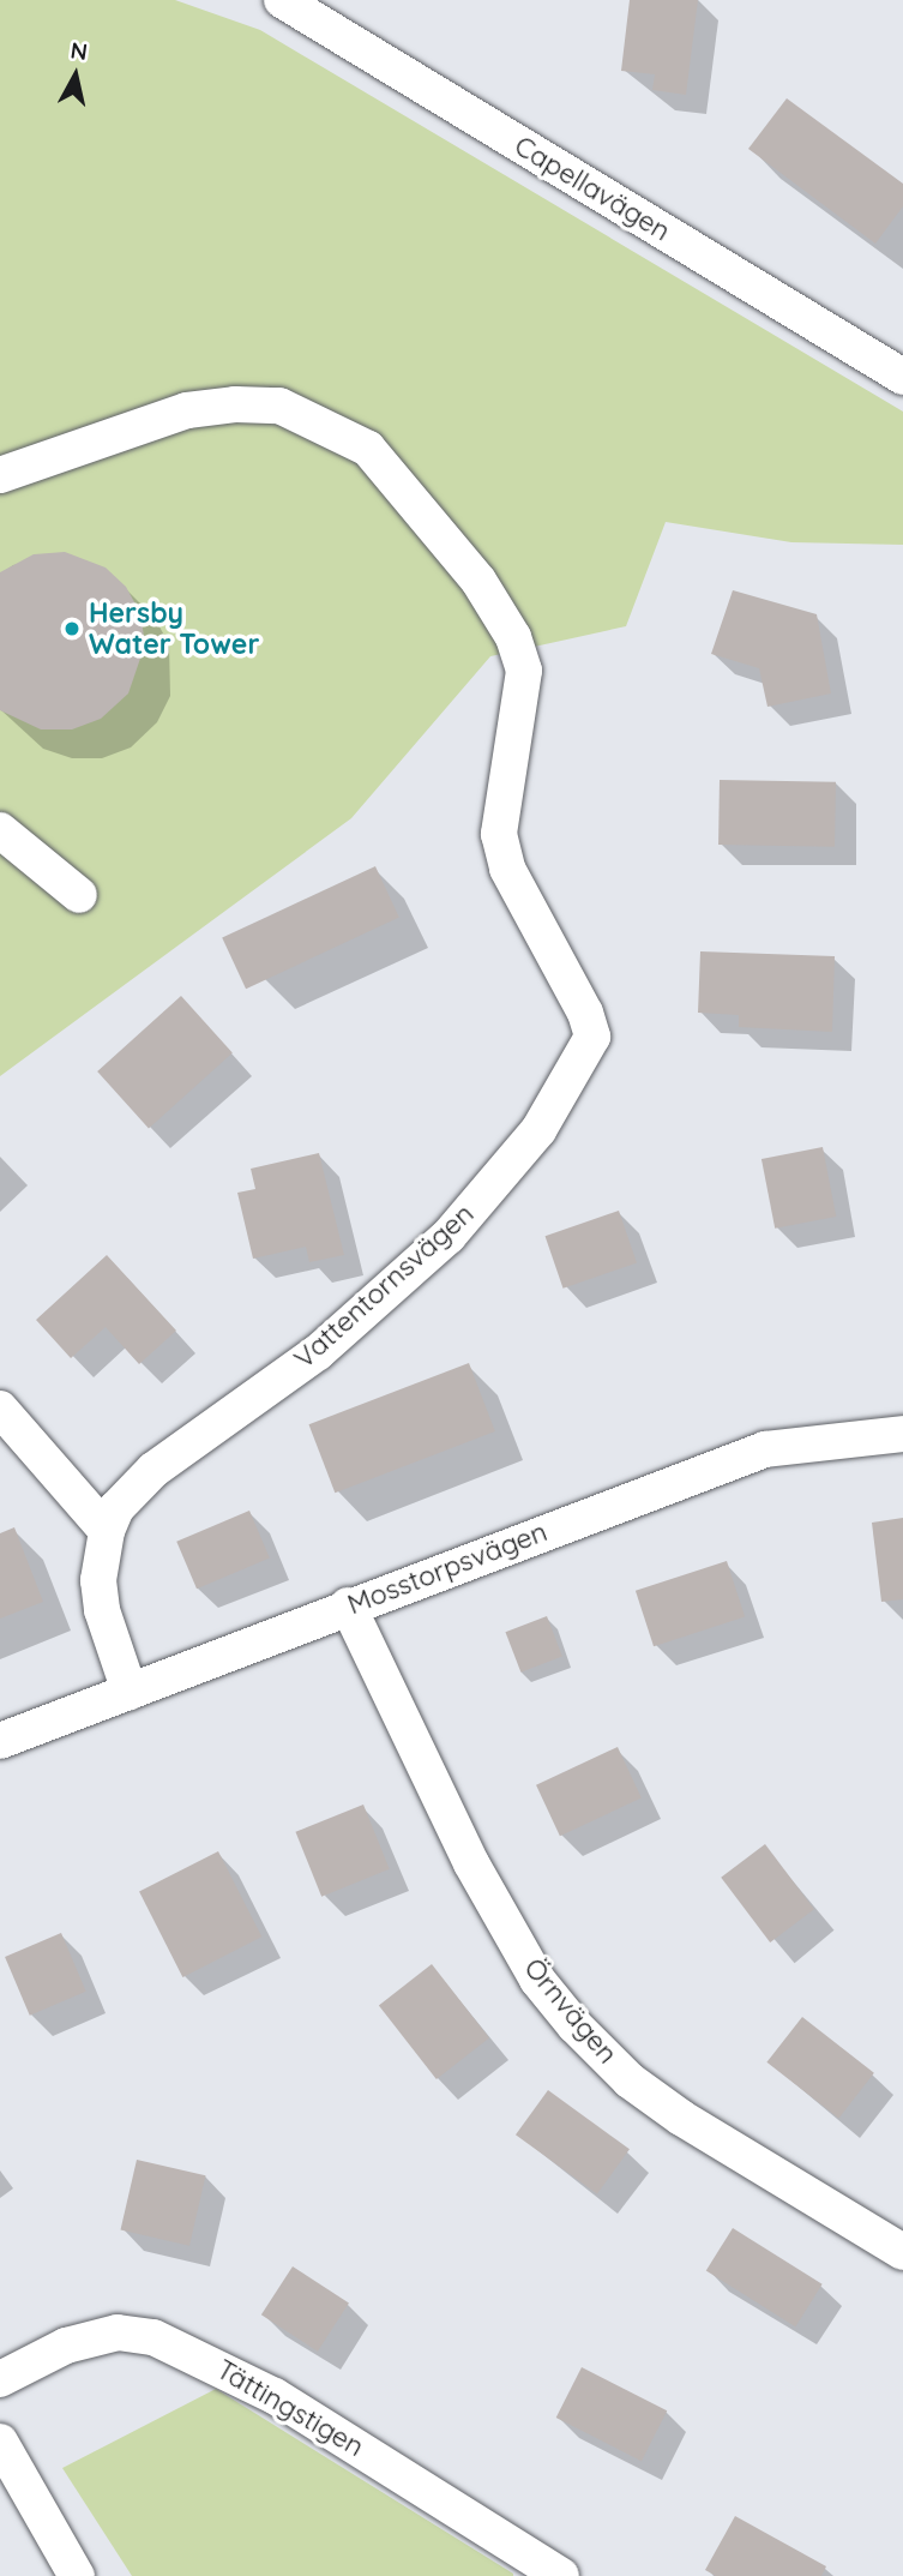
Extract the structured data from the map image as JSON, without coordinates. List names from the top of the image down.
{
  "streets": {
    "street": [
      "Capellavägen",
      "Vattentornsvägen",
      "Mosstorpsvägen",
      "Örnvägen",
      "Tättingstigen"
    ]
  },
  "crossings": [
    ["Vattentornsvägen", "Mosstorpsvägen"],
    ["Mosstorpsvägen", "Örnvägen"]
  ],
  "places": ["Hersby Water Tower"],
  "north": "top"
}
